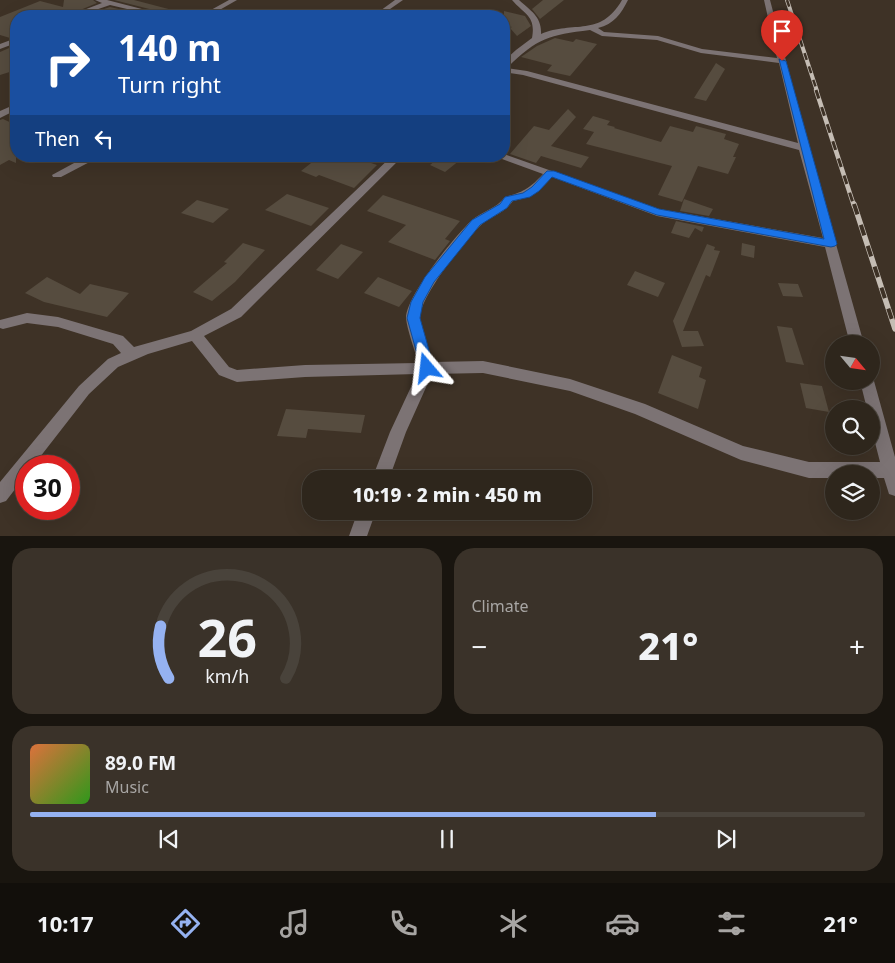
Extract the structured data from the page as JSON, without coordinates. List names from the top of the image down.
{
  "north": "bottom right",
  "page": {
    "turn": ["140 m", "Turn right"],
    "then": "Then",
    "limit": "30",
    "trip": "10:19 · 2 min · 450 m",
    "tile": "Climate",
    "heat": ["−", "21°", "+"],
    "song": ["89.0 FM", "Music"],
    "tabs": ["10:17", "21°"],
    "gauge": ["26", "km/h"]
  }
}
